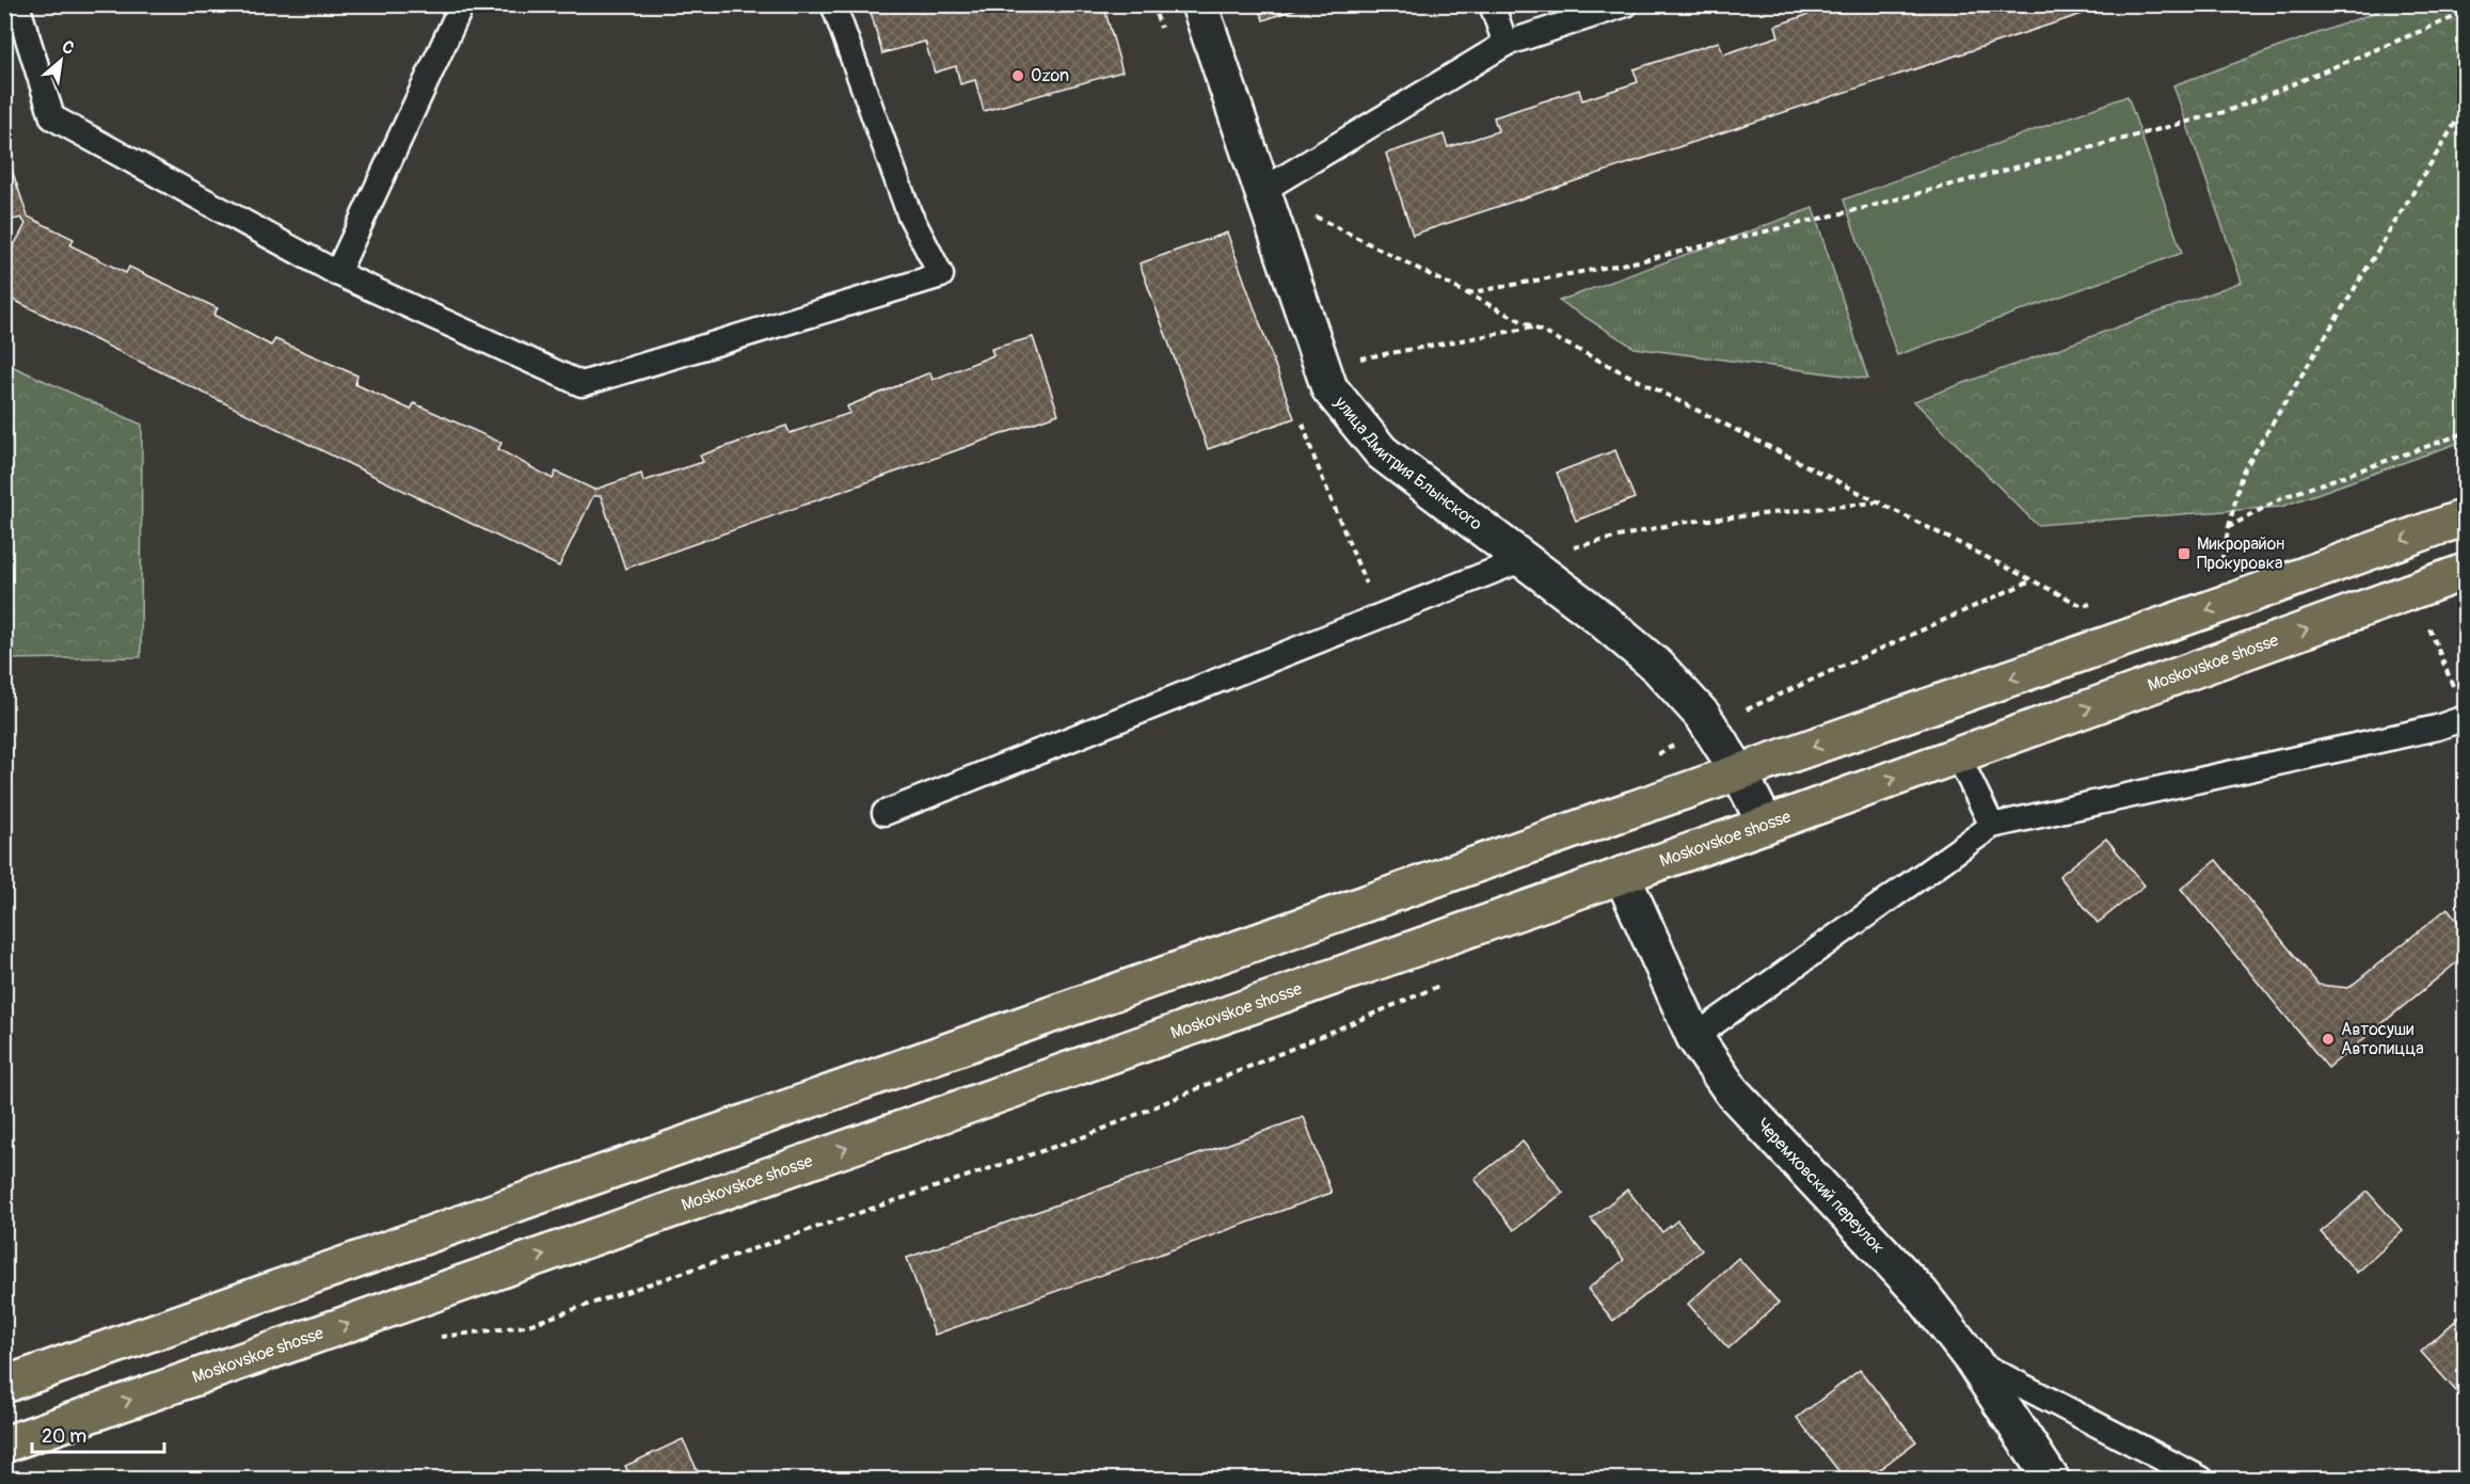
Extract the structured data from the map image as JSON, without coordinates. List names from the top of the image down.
{
  "streets": {
    "main road": ["Moskovskoe shosse"],
    "street": ["улица Дмитрия Блынского", "Черемховский переулок"]
  },
  "crossings": [
    ["улица Дмитрия Блынского", "Moskovskoe shosse"],
    ["Moskovskoe shosse", "Черемховский переулок"]
  ],
  "places": {
    "other": ["Ozon", "Автосуши Автопицца"],
    "transit": ["Микрорайон Прокуровка"]
  },
  "scale_bar": "20 m",
  "north": "top right"
}
